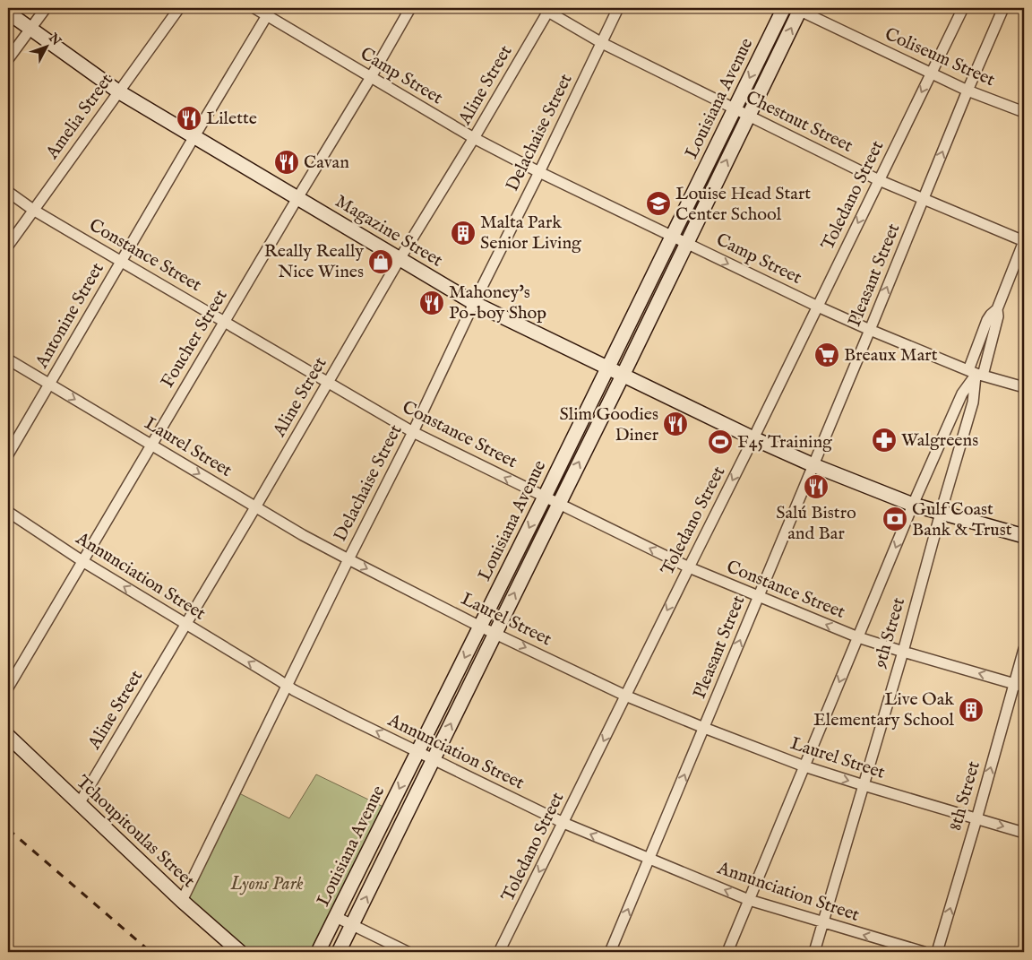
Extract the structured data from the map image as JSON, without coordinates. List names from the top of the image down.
{
  "streets": {
    "street": [
      "Coliseum Street",
      "Camp Street",
      "Aline Street",
      "Louisiana Avenue",
      "Amelia Street",
      "Chestnut Street",
      "Delachaise Street",
      "Toledano Street",
      "Magazine Street",
      "Constance Street",
      "Pleasant Street",
      "Antonine Street",
      "Foucher Street",
      "Laurel Street",
      "Annunciation Street",
      "9th Street",
      "8th Street",
      "Tchoupitoulas Street"
    ]
  },
  "crossings": [
    ["Coliseum Street", "Louisiana Avenue"],
    ["Coliseum Street", "Toledano Street"],
    ["Coliseum Street", "Pleasant Street"],
    ["Camp Street", "Aline Street"],
    ["Camp Street", "Louisiana Avenue"],
    ["Camp Street", "Delachaise Street"],
    ["Camp Street", "Toledano Street"],
    ["Camp Street", "Pleasant Street"],
    ["Camp Street", "Antonine Street"],
    ["Camp Street", "Foucher Street"],
    ["Camp Street", "9th Street"],
    ["Aline Street", "Chestnut Street"],
    ["Aline Street", "Magazine Street"],
    ["Aline Street", "Constance Street"],
    ["Aline Street", "Laurel Street"],
    ["Aline Street", "Annunciation Street"],
    ["Aline Street", "Tchoupitoulas Street"],
    ["Louisiana Avenue", "Chestnut Street"],
    ["Louisiana Avenue", "Magazine Street"],
    ["Louisiana Avenue", "Constance Street"],
    ["Louisiana Avenue", "Laurel Street"],
    ["Louisiana Avenue", "Annunciation Street"],
    ["Amelia Street", "Magazine Street"],
    ["Amelia Street", "Constance Street"],
    ["Chestnut Street", "Delachaise Street"],
    ["Chestnut Street", "Toledano Street"],
    ["Chestnut Street", "Pleasant Street"],
    ["Delachaise Street", "Magazine Street"],
    ["Delachaise Street", "Constance Street"],
    ["Delachaise Street", "Laurel Street"],
    ["Delachaise Street", "Annunciation Street"],
    ["Delachaise Street", "Tchoupitoulas Street"],
    ["Toledano Street", "Magazine Street"],
    ["Toledano Street", "Constance Street"],
    ["Toledano Street", "Laurel Street"],
    ["Toledano Street", "Annunciation Street"],
    ["Magazine Street", "Pleasant Street"],
    ["Magazine Street", "Antonine Street"],
    ["Magazine Street", "Foucher Street"],
    ["Magazine Street", "9th Street"],
    ["Constance Street", "Pleasant Street"],
    ["Constance Street", "Antonine Street"],
    ["Constance Street", "Foucher Street"],
    ["Constance Street", "9th Street"],
    ["Constance Street", "8th Street"],
    ["Pleasant Street", "Laurel Street"],
    ["Pleasant Street", "Annunciation Street"],
    ["Antonine Street", "Laurel Street"],
    ["Foucher Street", "Laurel Street"],
    ["Foucher Street", "Annunciation Street"],
    ["Laurel Street", "9th Street"],
    ["Laurel Street", "8th Street"],
    ["Annunciation Street", "9th Street"]
  ],
  "one_way": [
    "Toledano Street",
    "Constance Street",
    "Pleasant Street",
    "Laurel Street",
    "Annunciation Street",
    "8th Street"
  ],
  "parks": ["Lyons Park"],
  "places": {
    "restaurant": [
      "Lilette",
      "Cavan",
      "Mahoney's Po-boy Shop",
      "Slim Goodies Diner",
      "Salú Bistro and Bar"
    ],
    "school or university": ["Louise Head Start Center School"],
    "building": ["Malta Park Senior Living", "Live Oak Elementary School"],
    "shop": ["Really Really Nice Wines"],
    "supermarket": ["Breaux Mart"],
    "pharmacy": ["Walgreens"],
    "sports": ["F45 Training"],
    "bank": ["Gulf Coast Bank & Trust"]
  },
  "north": "top right"
}
